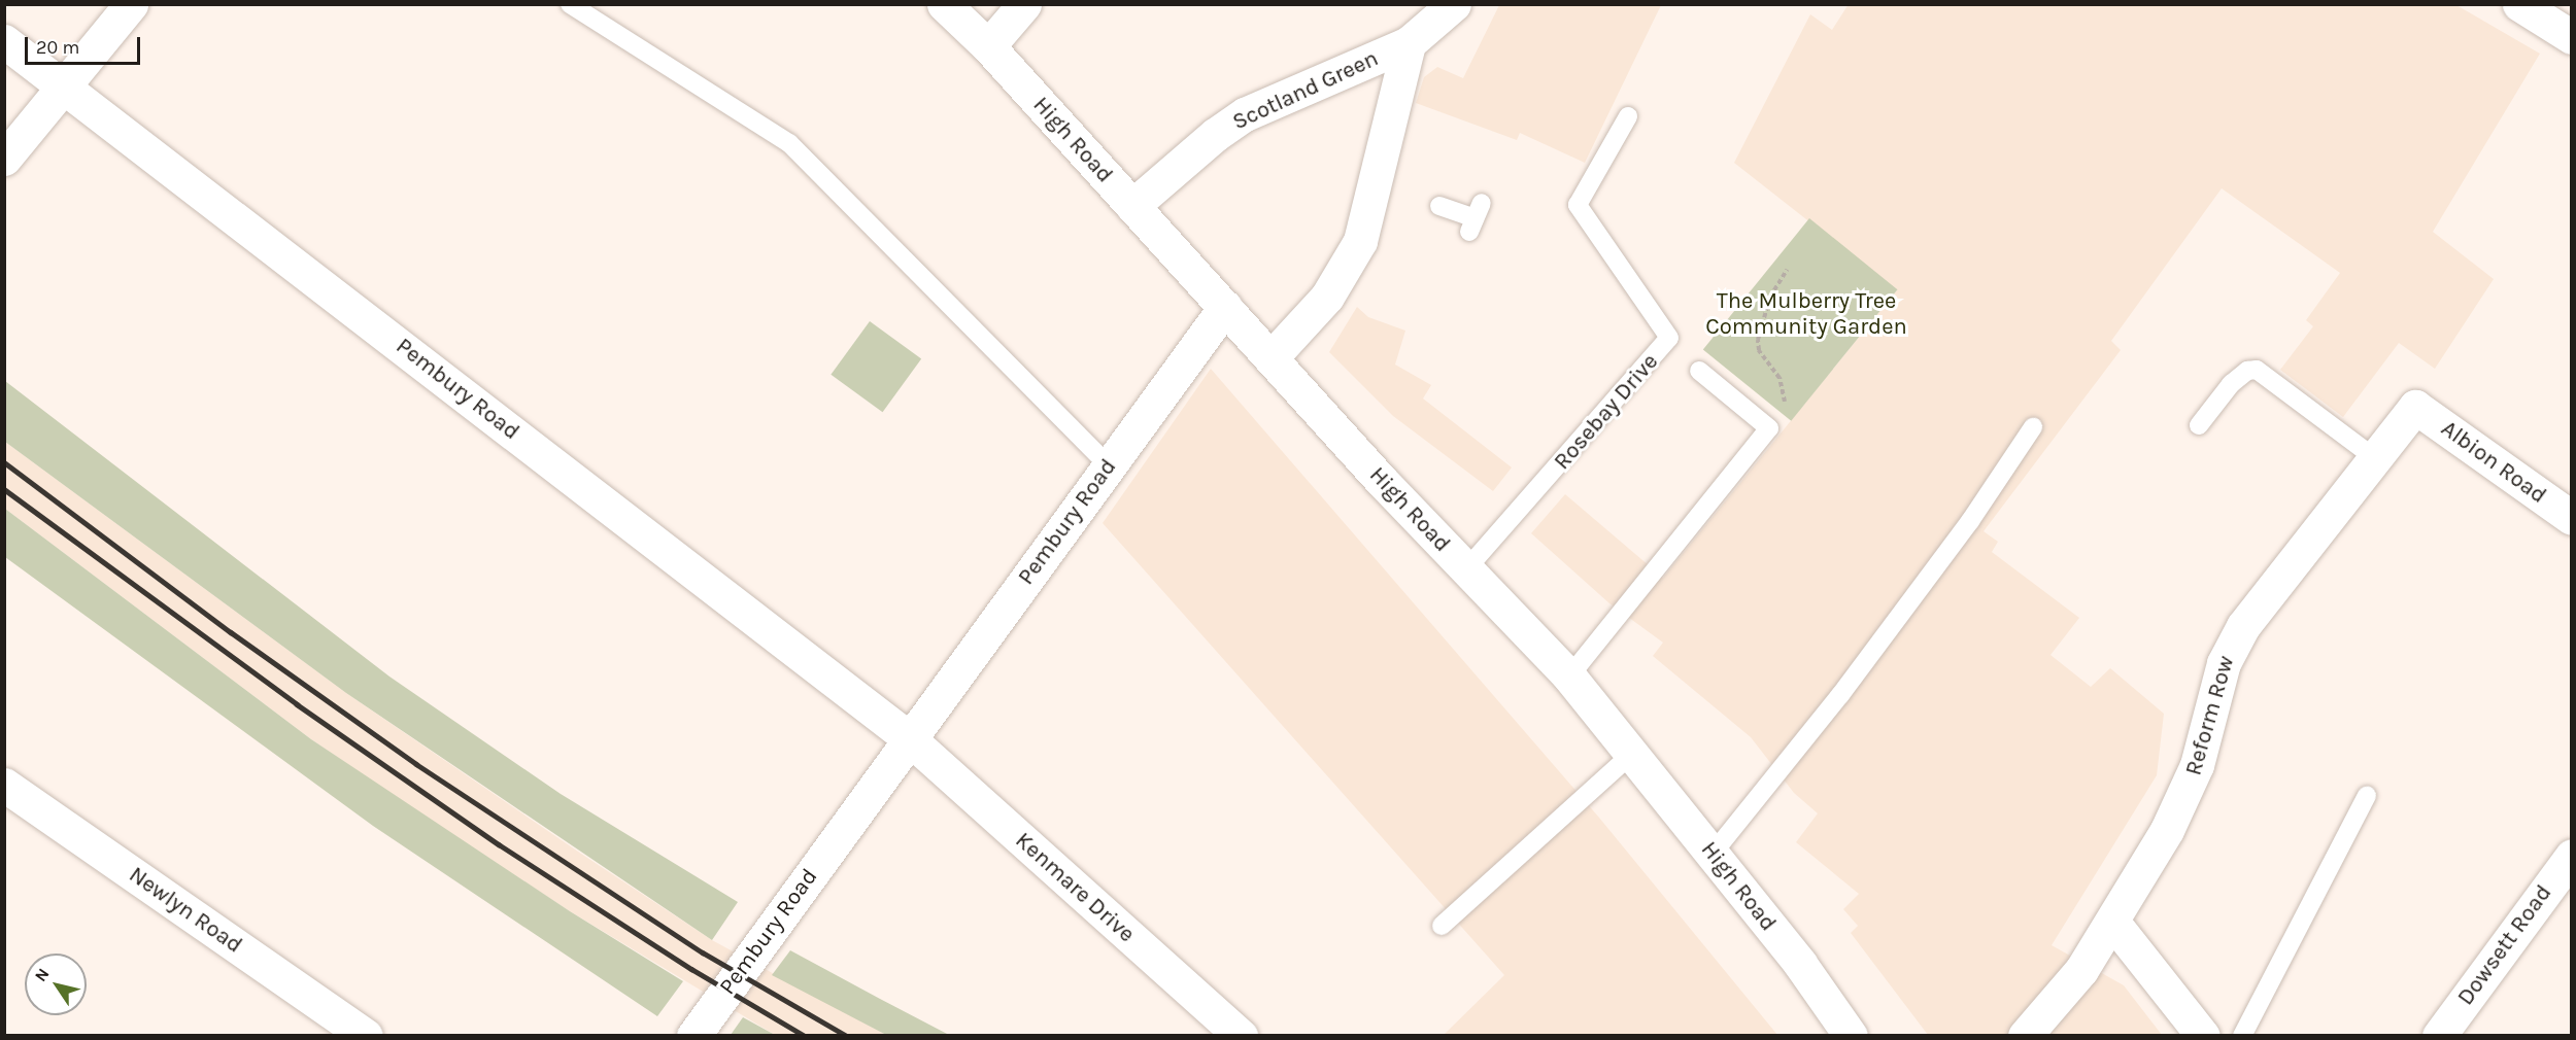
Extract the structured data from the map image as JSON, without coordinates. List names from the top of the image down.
{
  "streets": {
    "street": [
      "Scotland Green",
      "High Road",
      "Pembury Road",
      "Albion Road",
      "Reform Row",
      "Kenmare Drive",
      "Newlyn Road",
      "Dowsett Road"
    ],
    "lane": ["Rosebay Drive"]
  },
  "crossings": [
    ["Scotland Green", "High Road"],
    ["High Road", "Pembury Road"],
    ["High Road", "Rosebay Drive"],
    ["Pembury Road", "Kenmare Drive"],
    ["Albion Road", "Reform Row"]
  ],
  "parks": ["The Mulberry Tree Community Garden"],
  "scale_bar": "20 m",
  "north": "top left"
}
